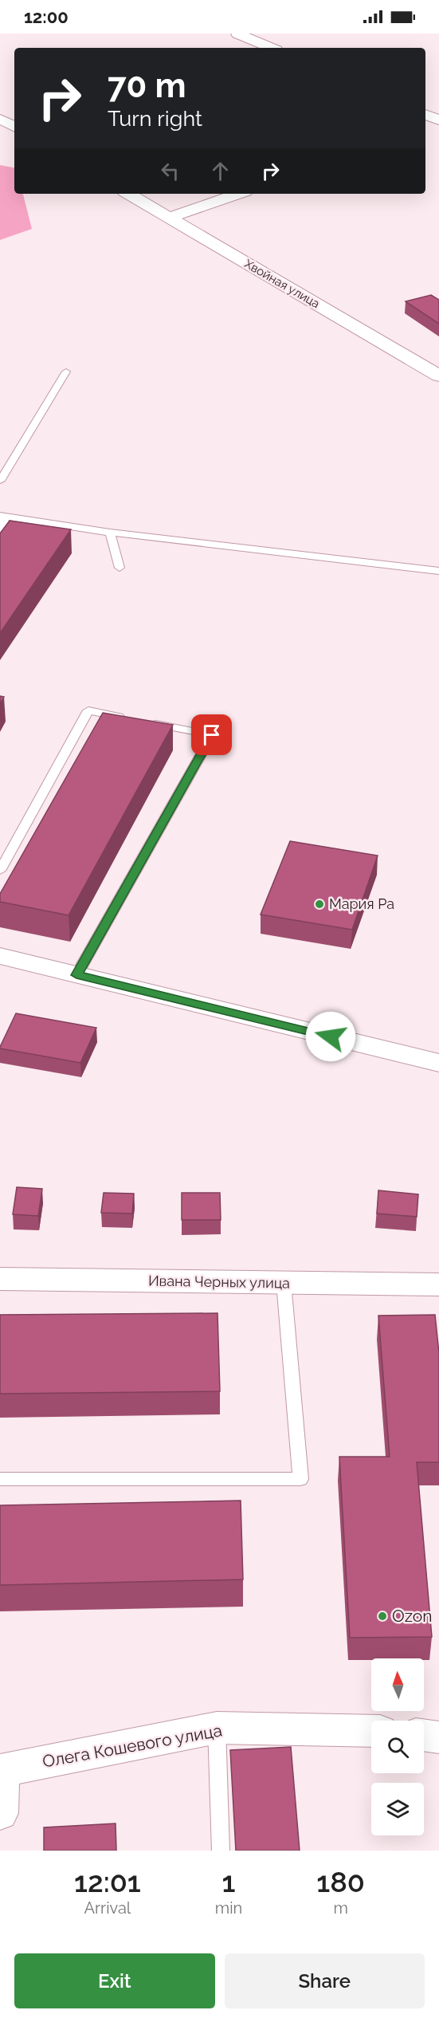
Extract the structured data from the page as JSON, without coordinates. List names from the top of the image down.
{
  "streets": {
    "street": ["Хвойная улица", "Ивана Черных улица", "Олега Кошевого улица"]
  },
  "places": ["Мария Ра", "Ozon"],
  "north": "top",
  "page": {
    "status": "12:00",
    "turn": ["70 m", "Turn right"],
    "eta": [
      "12:01",
      "Arrival",
      "1",
      "min",
      "180",
      "m"
    ],
    "buttons": ["Exit", "Share"]
  }
}
